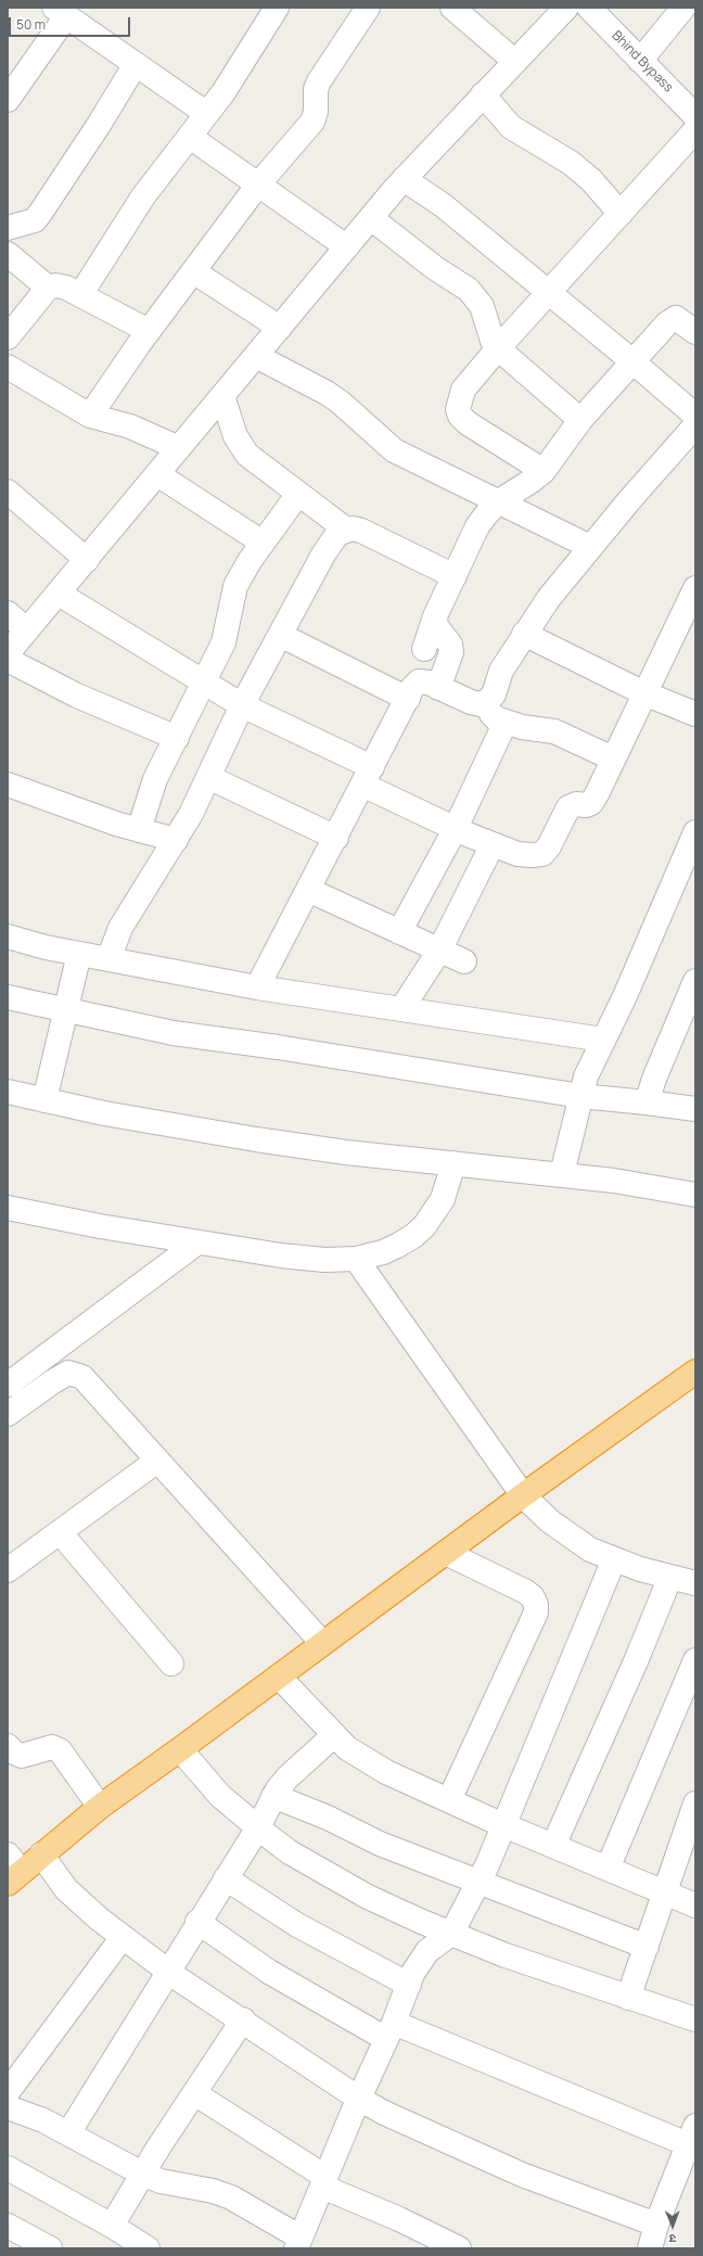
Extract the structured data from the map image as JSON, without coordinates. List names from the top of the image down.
{
  "streets": {
    "street": ["Bhind Bypass"]
  },
  "scale_bar": "50 m",
  "north": "bottom"
}
